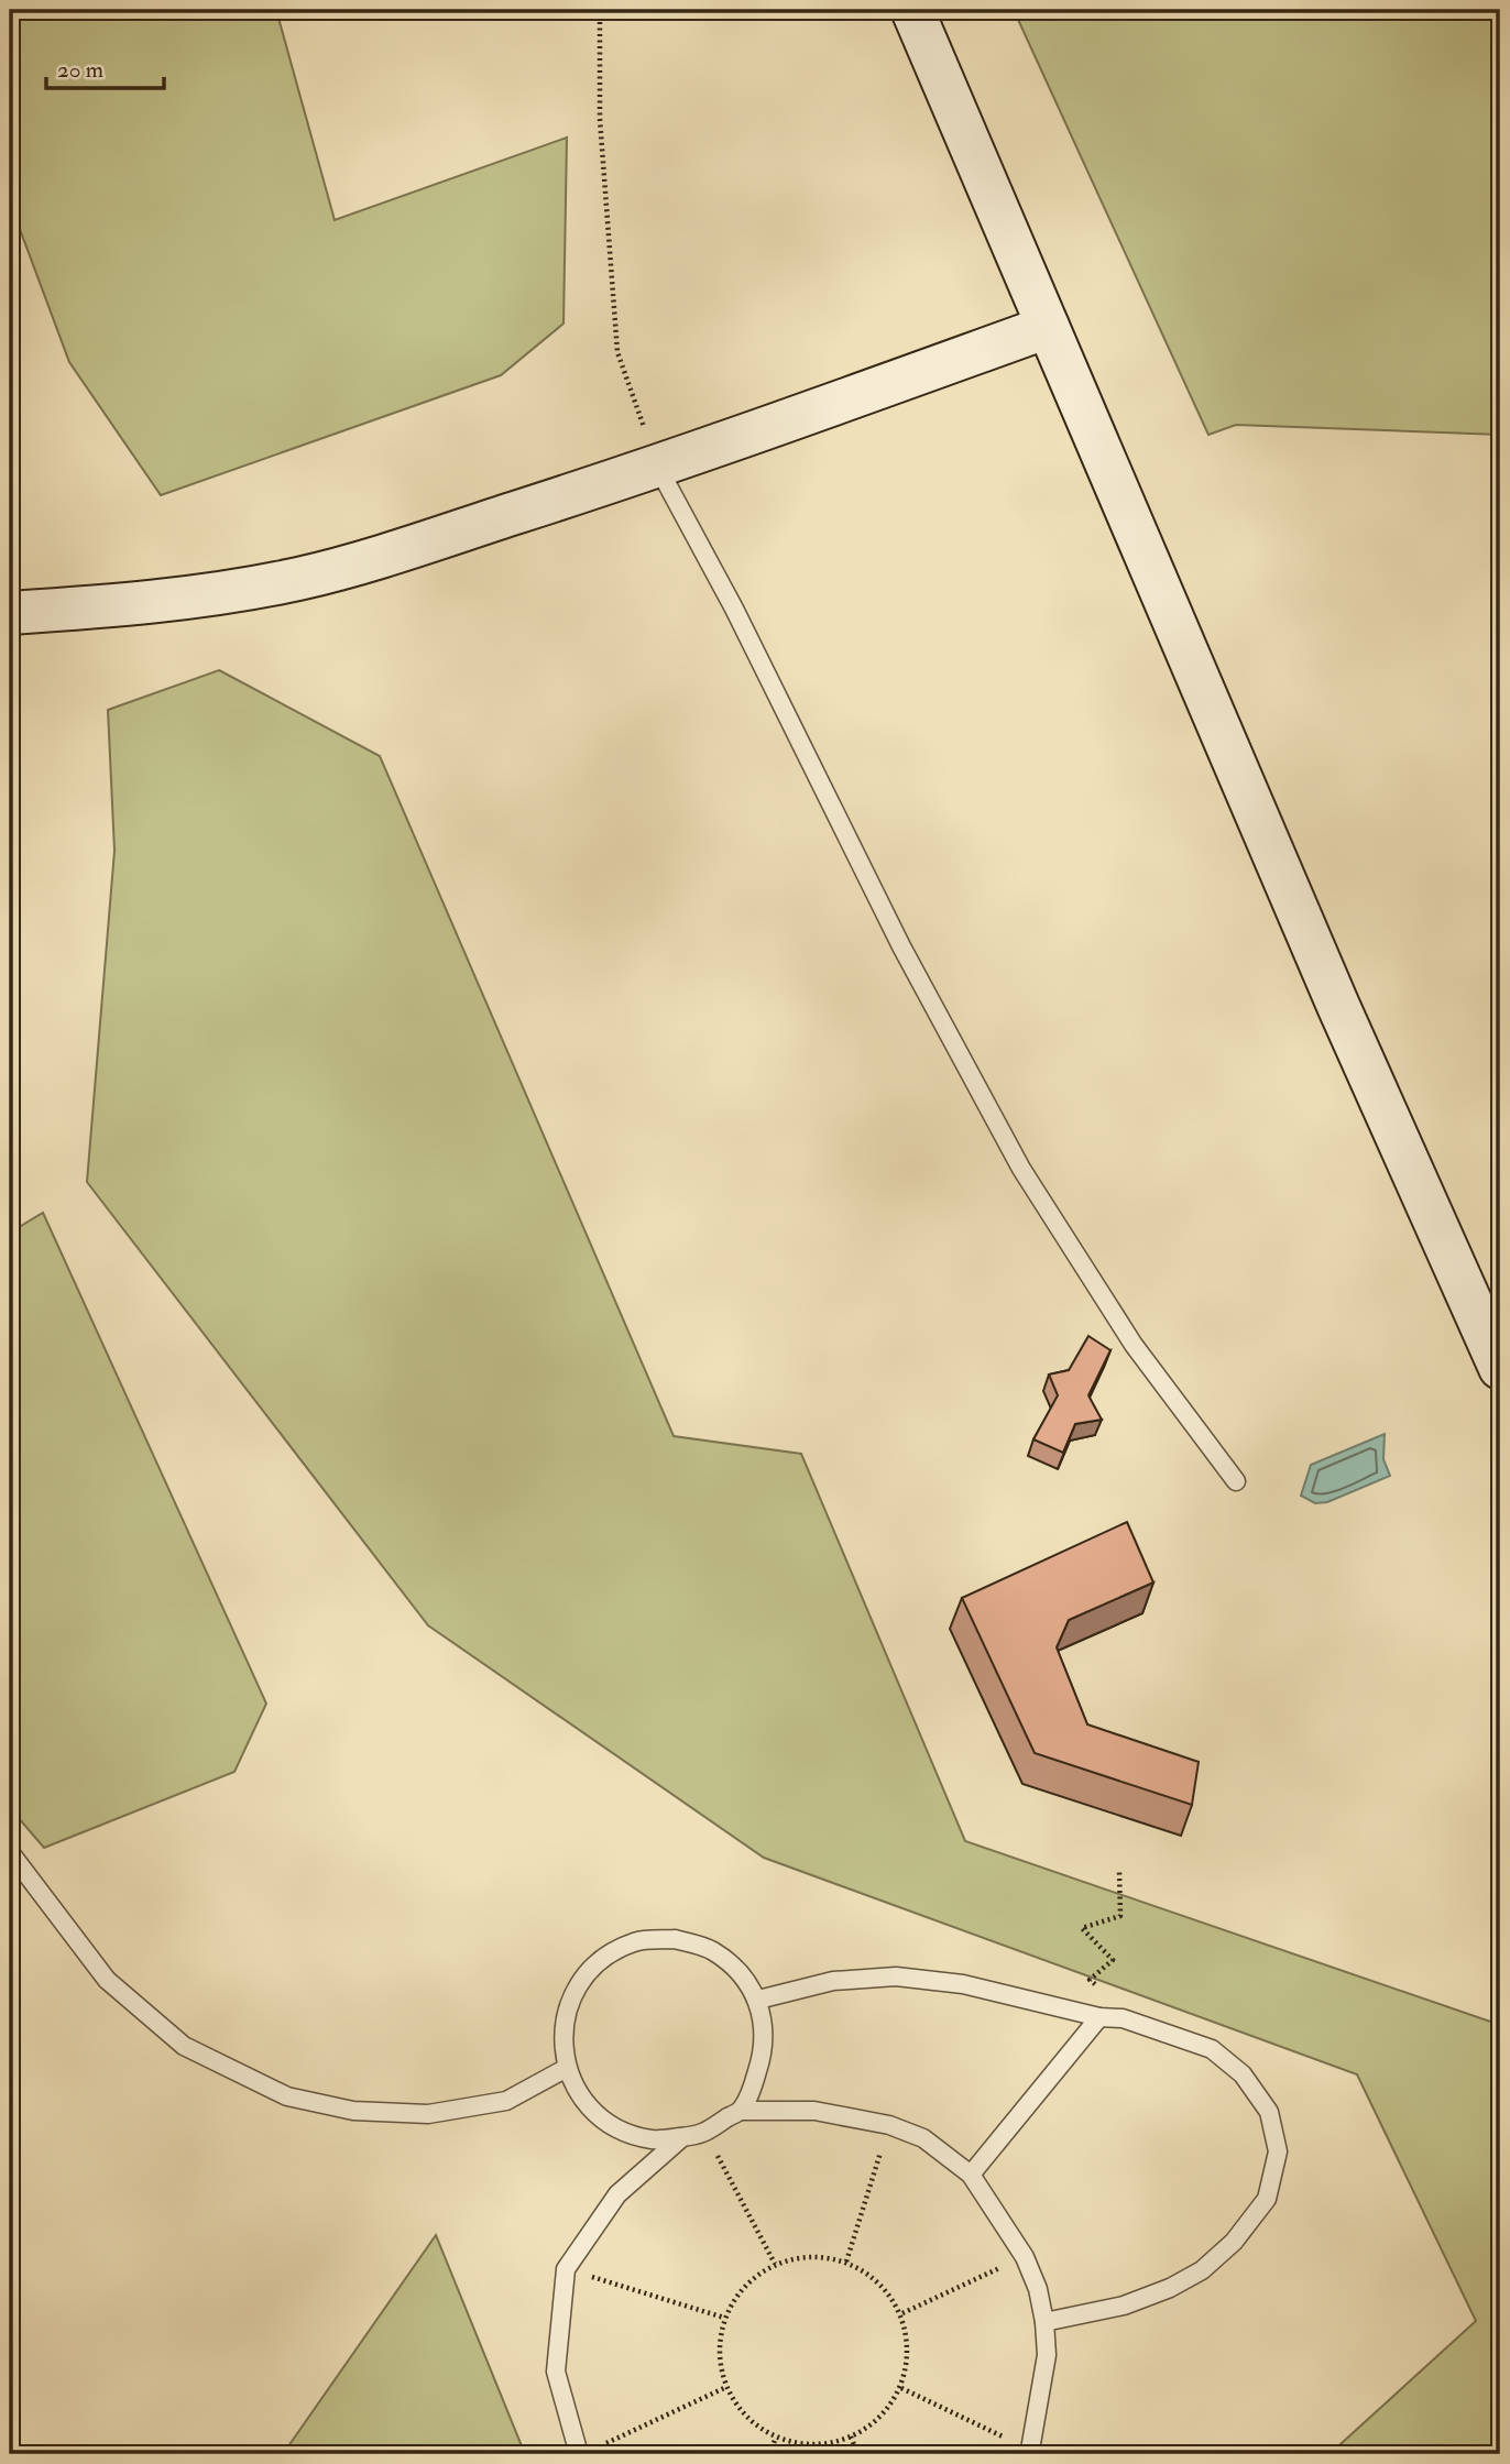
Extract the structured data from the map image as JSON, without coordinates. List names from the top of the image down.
{
  "scale_bar": "20 m"
}
